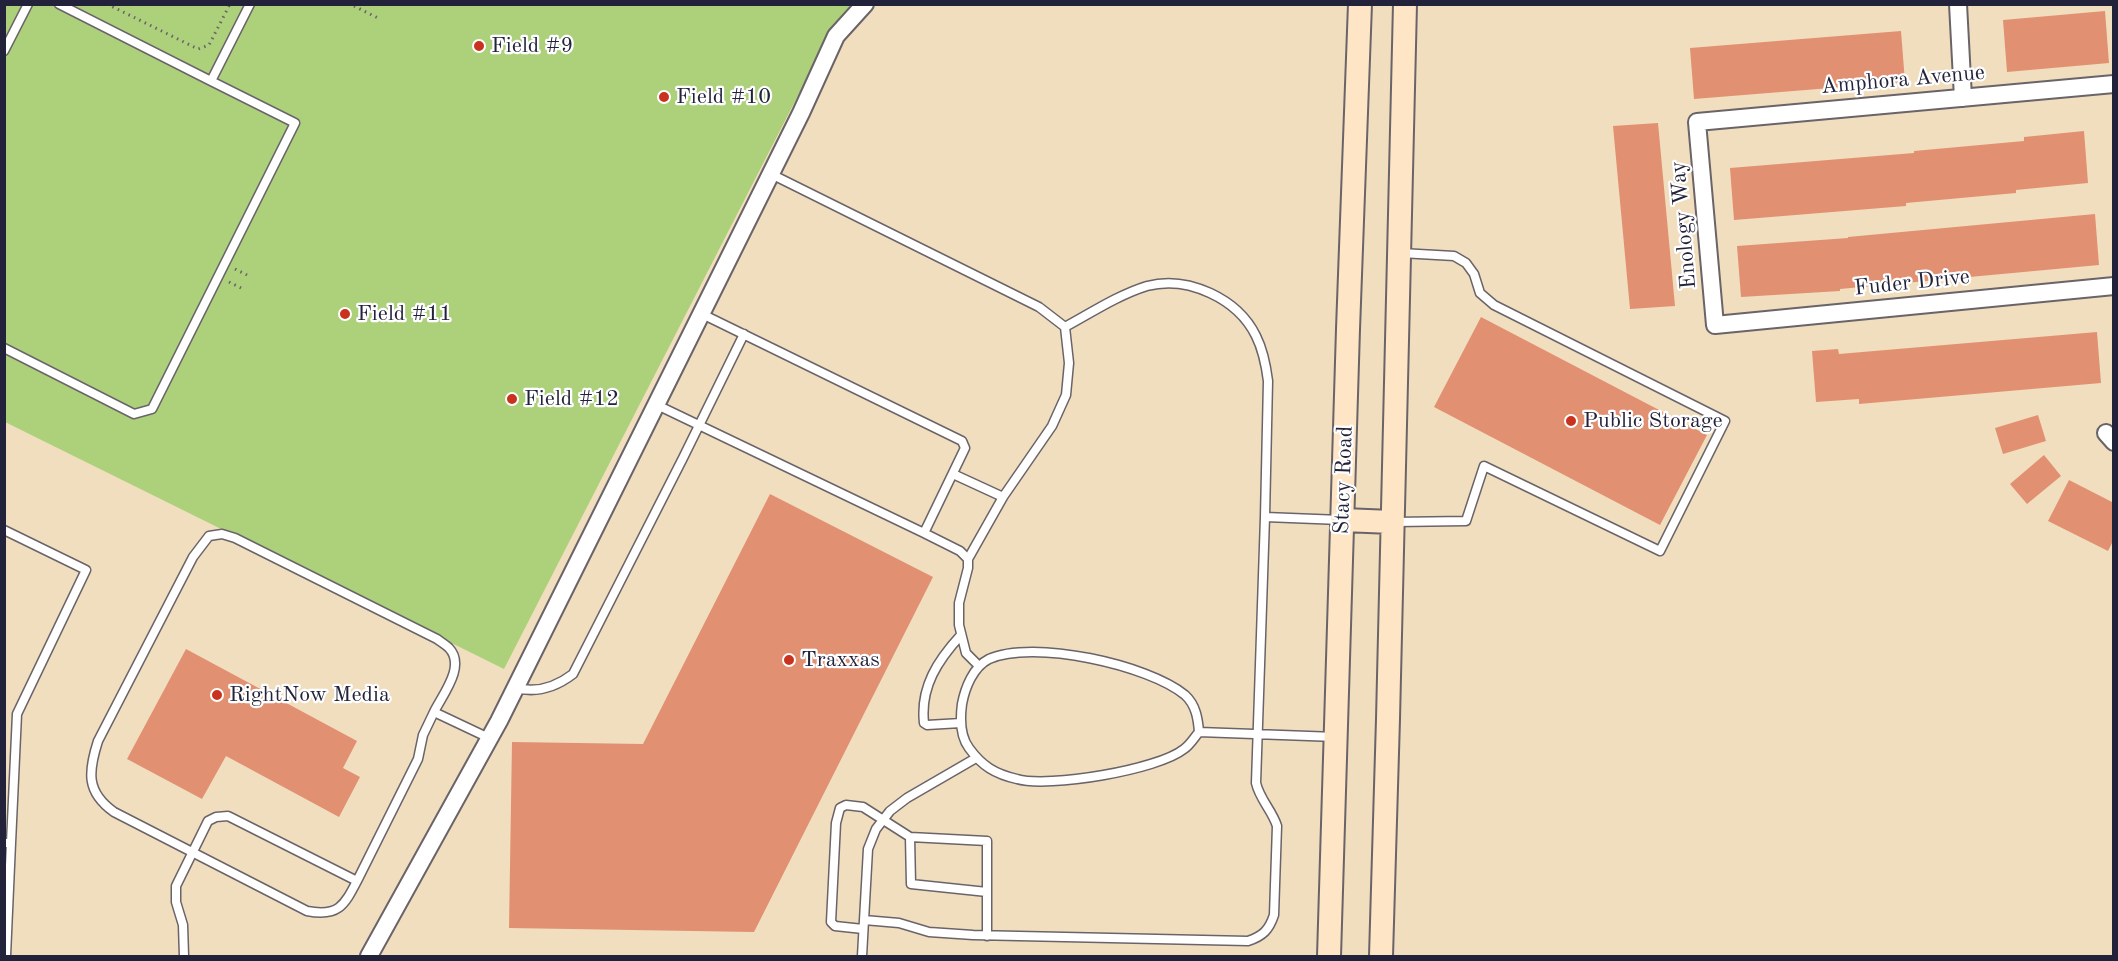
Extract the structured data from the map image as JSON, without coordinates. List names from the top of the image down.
{
  "streets": {
    "main road": ["Stacy Road"],
    "street": ["Amphora Avenue", "Enology Way", "Fuder Drive"]
  },
  "crossings": [
    ["Amphora Avenue", "Enology Way"],
    ["Enology Way", "Fuder Drive"]
  ],
  "places": [
    "Field #9",
    "Field #10",
    "Field #11",
    "Field #12",
    "Public Storage",
    "Traxxas",
    "RightNow Media"
  ]
}
